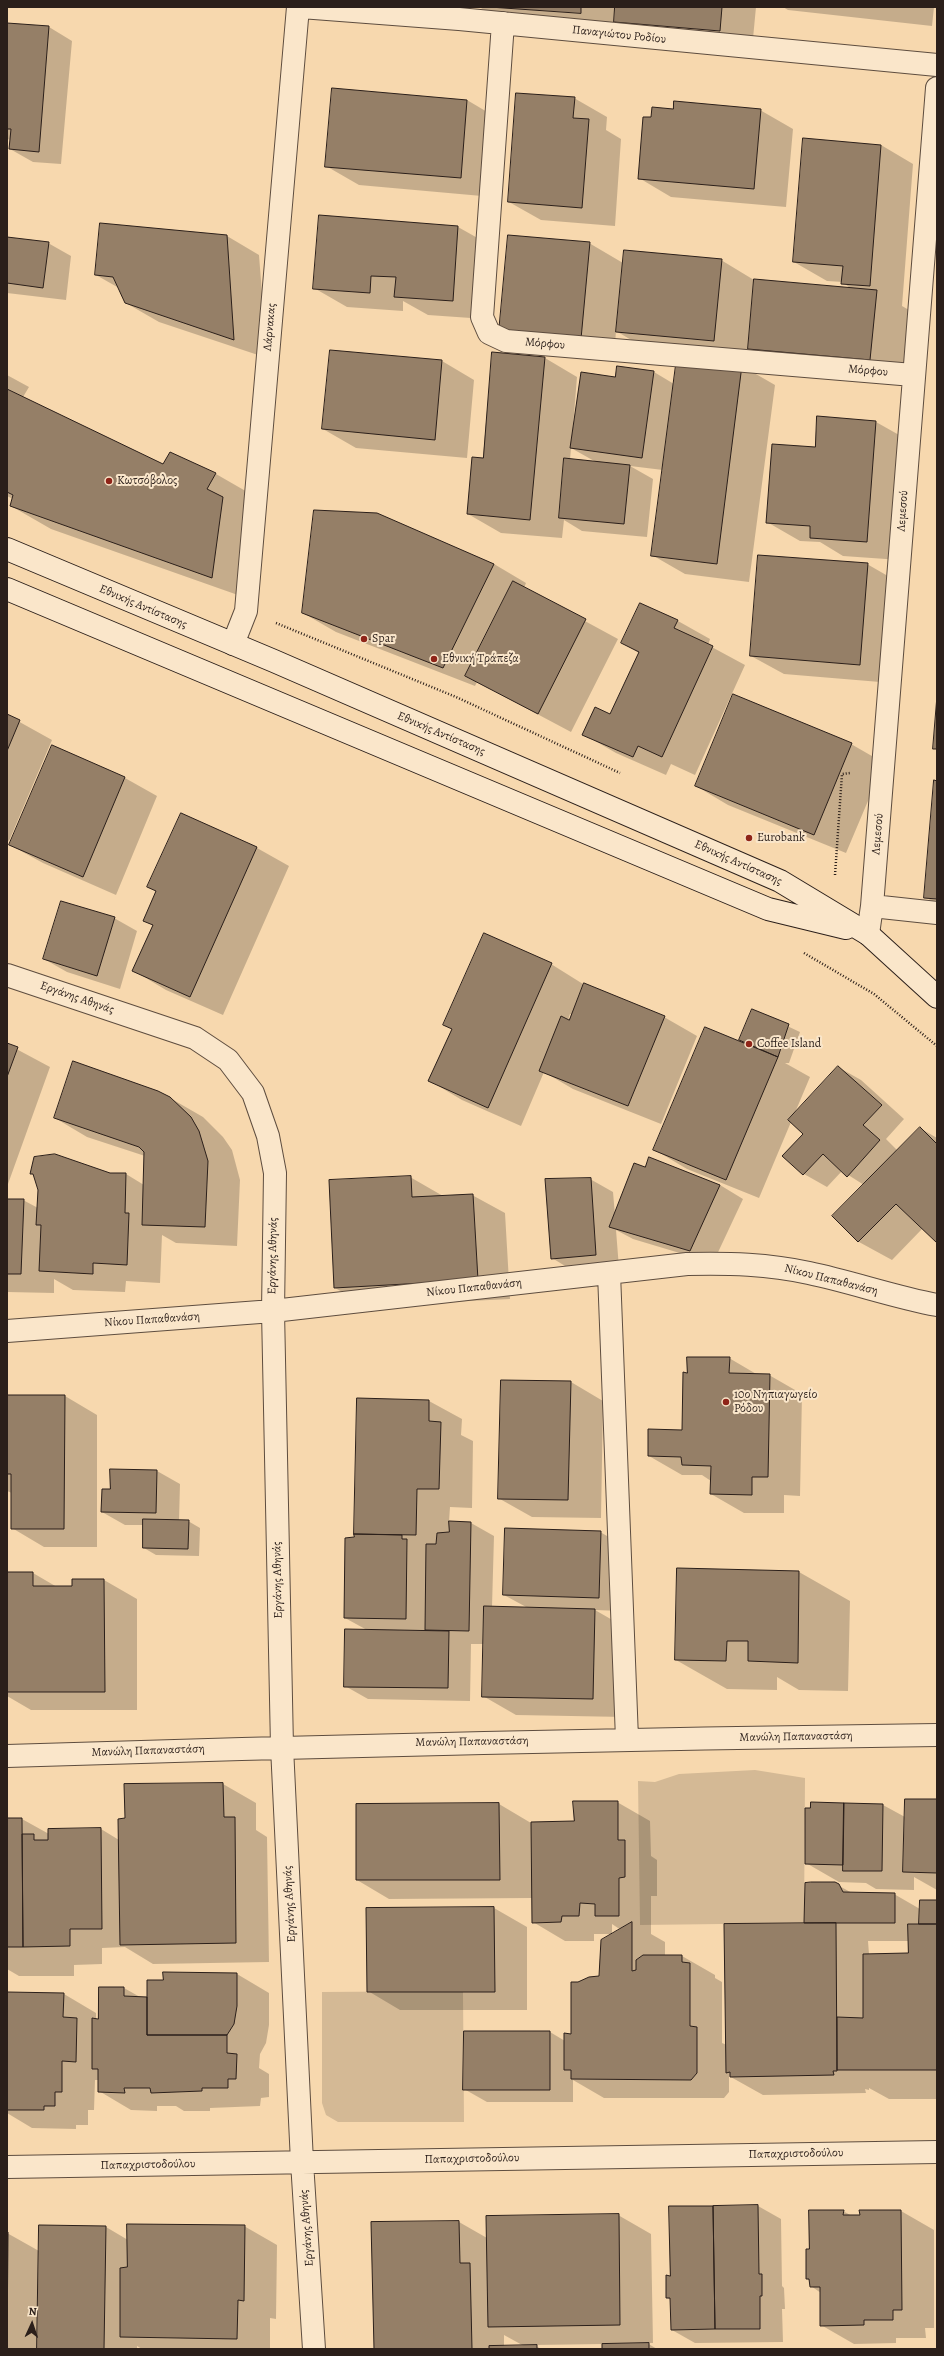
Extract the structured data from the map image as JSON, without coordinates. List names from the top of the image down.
{
  "streets": {
    "street": [
      "Παναγιώτου Ροδίου",
      "Λάρνακας",
      "Μόρφου",
      "Λεμεσού",
      "Εθνικής Αντίστασης",
      "Εργάνης Αθηνάς",
      "Νίκου Παπαθανάση",
      "Μανώλη Παπαναστάση",
      "Παπαχριστοδούλου"
    ]
  },
  "crossings": [
    ["Παναγιώτου Ροδίου", "Λάρνακας"],
    ["Παναγιώτου Ροδίου", "Μόρφου"],
    ["Λάρνακας", "Εθνικής Αντίστασης"],
    ["Μόρφου", "Λεμεσού"],
    ["Λεμεσού", "Εθνικής Αντίστασης"],
    ["Εργάνης Αθηνάς", "Νίκου Παπαθανάση"],
    ["Εργάνης Αθηνάς", "Μανώλη Παπαναστάση"],
    ["Εργάνης Αθηνάς", "Παπαχριστοδούλου"]
  ],
  "places": [
    "Κωτσόβολος",
    "Spar",
    "Εθνική Τράπεζα",
    "Eurobank",
    "Coffee Island",
    "10ο Νηπιαγωγείο Ρόδου"
  ],
  "north": "top"
}
